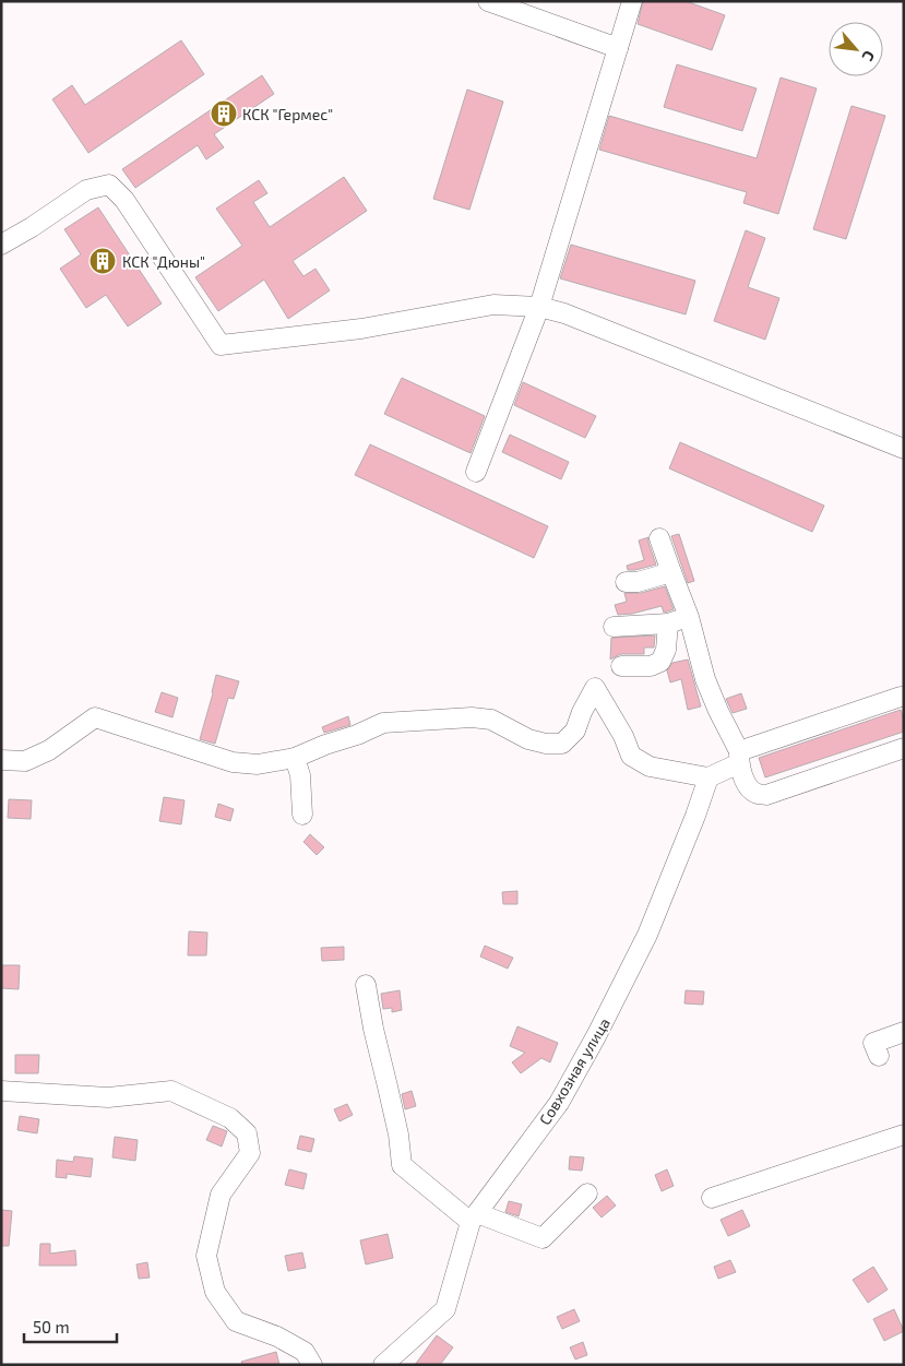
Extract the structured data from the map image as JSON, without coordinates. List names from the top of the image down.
{
  "streets": {
    "street": ["Совхозная улица"]
  },
  "places": {
    "building": ["КСК \"Гермес\"", "КСК \"Дюны\""]
  },
  "scale_bar": "50 m",
  "north": "bottom right"
}
